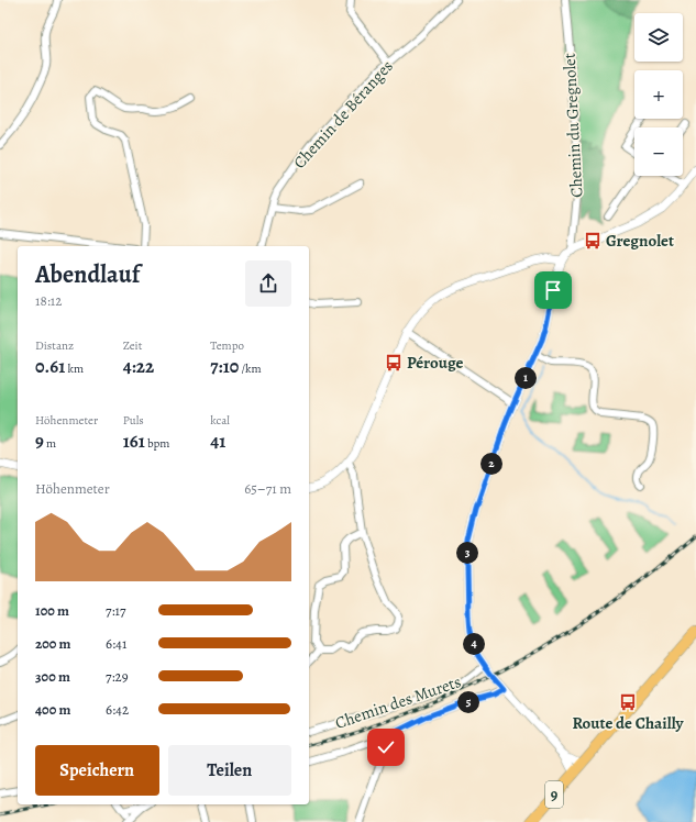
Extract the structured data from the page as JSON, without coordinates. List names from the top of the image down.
{
  "streets": {
    "main road": ["9"],
    "street": ["Chemin de Béranges", "Chemin du Gregnolet", "Chemin des Murets"]
  },
  "places": {
    "bus stop": ["Gregnolet", "Pérouge", "Route de Chailly"]
  },
  "page": {
    "map_buttons": ["+", "−"],
    "heading": ["Abendlauf", "18:12"],
    "stats": [
      ["Distanz", "0.61 km"],
      ["Zeit", "4:22"],
      ["Tempo", "7:10 /km"],
      ["Höhenmeter", "9 m"],
      ["Puls", "161 bpm"],
      ["kcal", "41"]
    ],
    "pins": [
      "1",
      "2",
      "3",
      "4",
      "5"
    ],
    "chart": ["Höhenmeter", "65–71 m"],
    "list": [
      {
        "name": "100 m",
        "note": "7:17"
      },
      {
        "name": "200 m",
        "note": "6:41"
      },
      {
        "name": "300 m",
        "note": "7:29"
      },
      {
        "name": "400 m",
        "note": "6:42"
      }
    ],
    "buttons": ["Speichern", "Teilen"]
  }
}
